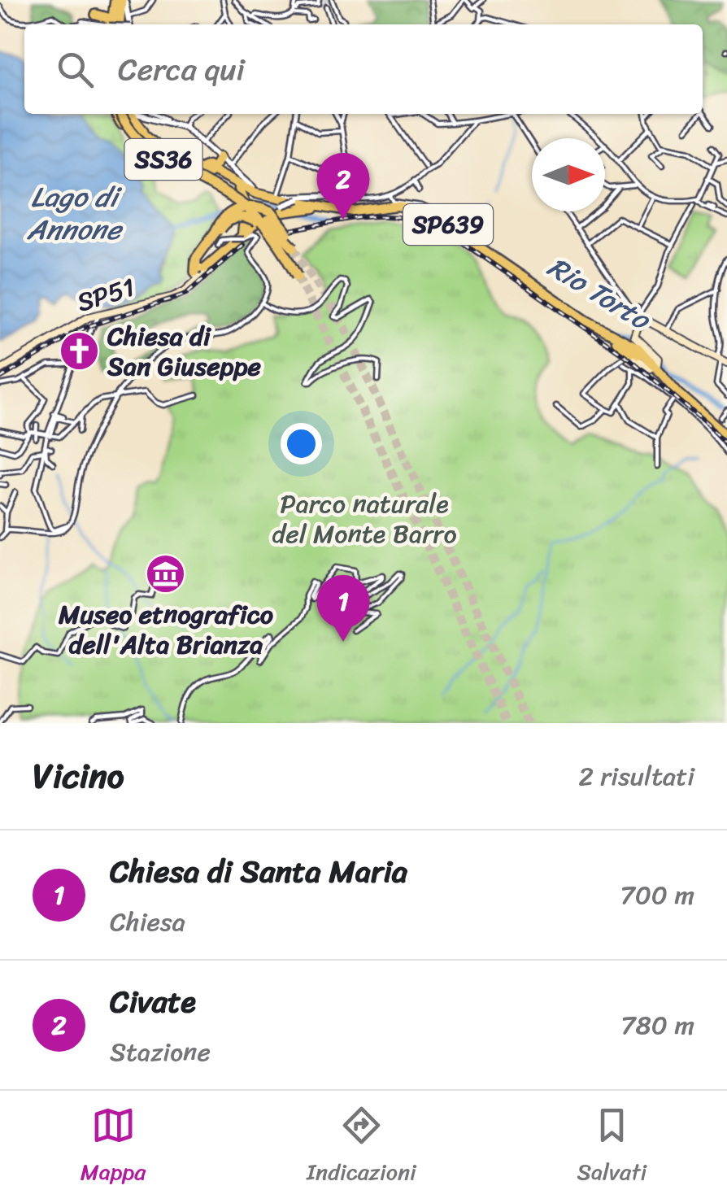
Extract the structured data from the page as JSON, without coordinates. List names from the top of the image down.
{
  "streets": {
    "highway": ["SS36"],
    "main road": ["SP639", "SP51"]
  },
  "crossings": [
    ["SS36", "SP51"]
  ],
  "water": ["Lago di Annone", "Rio Torto"],
  "parks": ["Parco naturale del Monte Barro"],
  "places": {
    "church": ["Chiesa di San Giuseppe"],
    "museum": ["Museo etnografico dell'Alta Brianza"]
  },
  "north": "right",
  "page": {
    "search": "Cerca qui",
    "pins": ["2", "1"],
    "heading": ["Vicino", "2 risultati"],
    "list": [
      {
        "mark": "1",
        "name": "Chiesa di Santa Maria",
        "note": "Chiesa",
        "value": "700 m"
      },
      {
        "mark": "2",
        "name": "Civate",
        "note": "Stazione",
        "value": "780 m"
      }
    ],
    "nav": ["Mappa", "Indicazioni", "Salvati"]
  }
}
